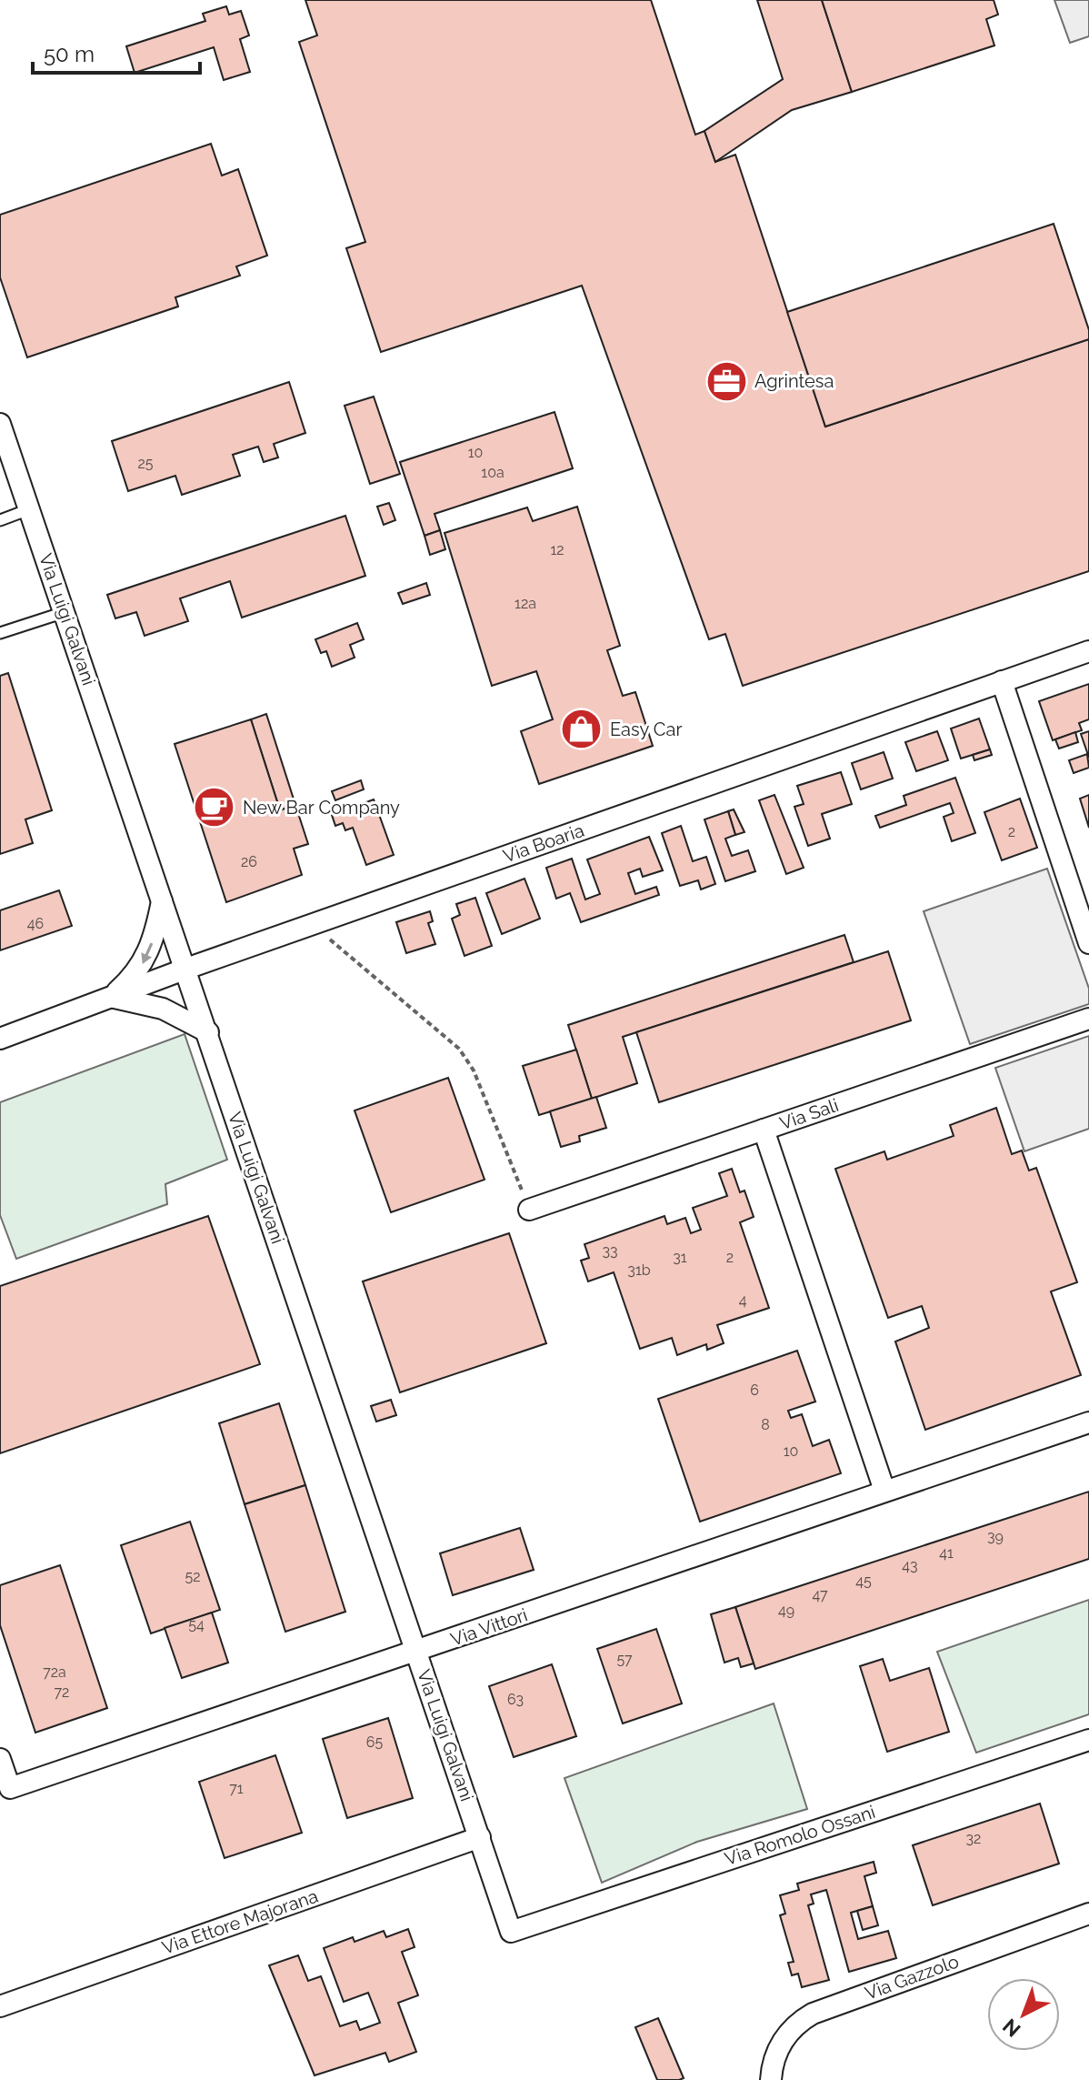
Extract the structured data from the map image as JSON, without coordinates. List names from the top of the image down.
{
  "streets": {
    "street": [
      "Via Luigi Galvani",
      "Via Boaria",
      "Via Sali",
      "Via Vittori",
      "Via Romolo Ossani",
      "Via Ettore Majorana",
      "Via Gazzolo"
    ]
  },
  "crossings": [
    ["Via Luigi Galvani", "Via Boaria"],
    ["Via Luigi Galvani", "Via Vittori"],
    ["Via Luigi Galvani", "Via Romolo Ossani"],
    ["Via Luigi Galvani", "Via Ettore Majorana"]
  ],
  "places": {
    "office": ["Agrintesa"],
    "shop": ["Easy Car"],
    "cafe": ["New Bar Company"]
  },
  "house_numbers": [
    "10",
    "25",
    "10a",
    "12",
    "12a",
    "2",
    "26",
    "46",
    "33",
    "31",
    "2",
    "31b",
    "4",
    "6",
    "8",
    "10",
    "39",
    "41",
    "43",
    "52",
    "45",
    "47",
    "49",
    "54",
    "57",
    "72a",
    "72",
    "63",
    "65",
    "71",
    "32"
  ],
  "scale_bar": "50 m",
  "north": "bottom left"
}
